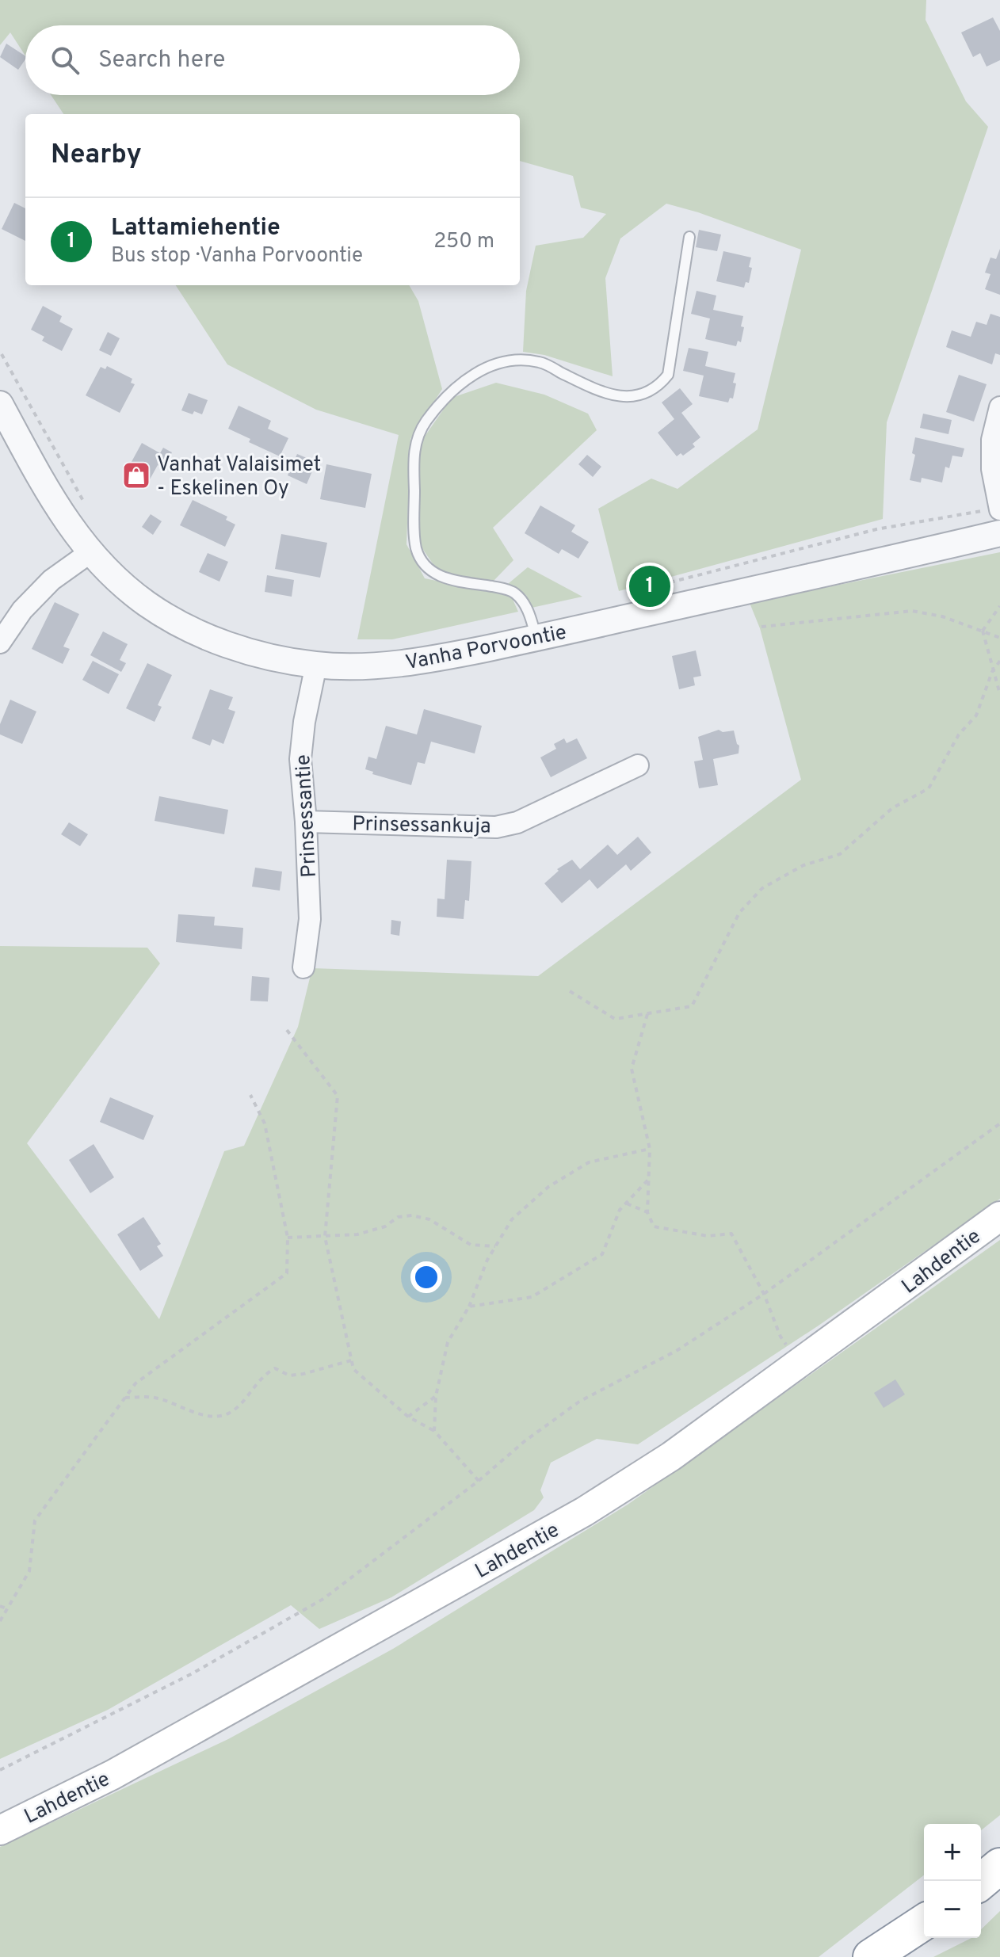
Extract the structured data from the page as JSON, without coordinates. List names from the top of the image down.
{
  "streets": {
    "main road": ["Lahdentie"],
    "street": ["Vanha Porvoontie", "Prinsessantie", "Prinsessankuja"]
  },
  "crossings": [
    ["Vanha Porvoontie", "Prinsessantie"],
    ["Prinsessantie", "Prinsessankuja"]
  ],
  "places": {
    "shop": ["Vanhat Valaisimet - Eskelinen Oy"]
  },
  "page": {
    "search": "Search here",
    "heading": "Nearby",
    "list": [
      {
        "mark": "1",
        "name": "Lattamiehentie",
        "note": "Bus stop · Vanha Porvoontie",
        "value": "250 m"
      }
    ],
    "pins": "1",
    "map_buttons": ["+", "−"]
  }
}
